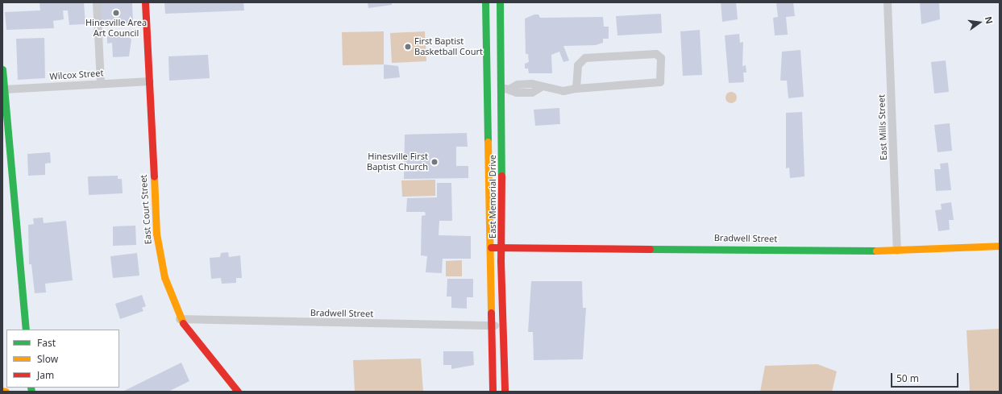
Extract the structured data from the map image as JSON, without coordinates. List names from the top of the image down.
{
  "streets": {
    "main road": ["East Memorial Drive", "East Court Street", "Bradwell Street"],
    "street": ["Wilcox Street", "East Mills Street"]
  },
  "crossings": [
    ["Wilcox Street", "East Court Street"],
    ["East Mills Street", "Bradwell Street"],
    ["East Memorial Drive", "Bradwell Street"],
    ["East Court Street", "Bradwell Street"]
  ],
  "places": ["Hinesville Area Art Council", "First Baptist Basketball Court", "Hinesville First Baptist Church"],
  "legend": ["Fast", "Slow", "Jam"],
  "scale_bar": "50 m",
  "north": "right"
}
